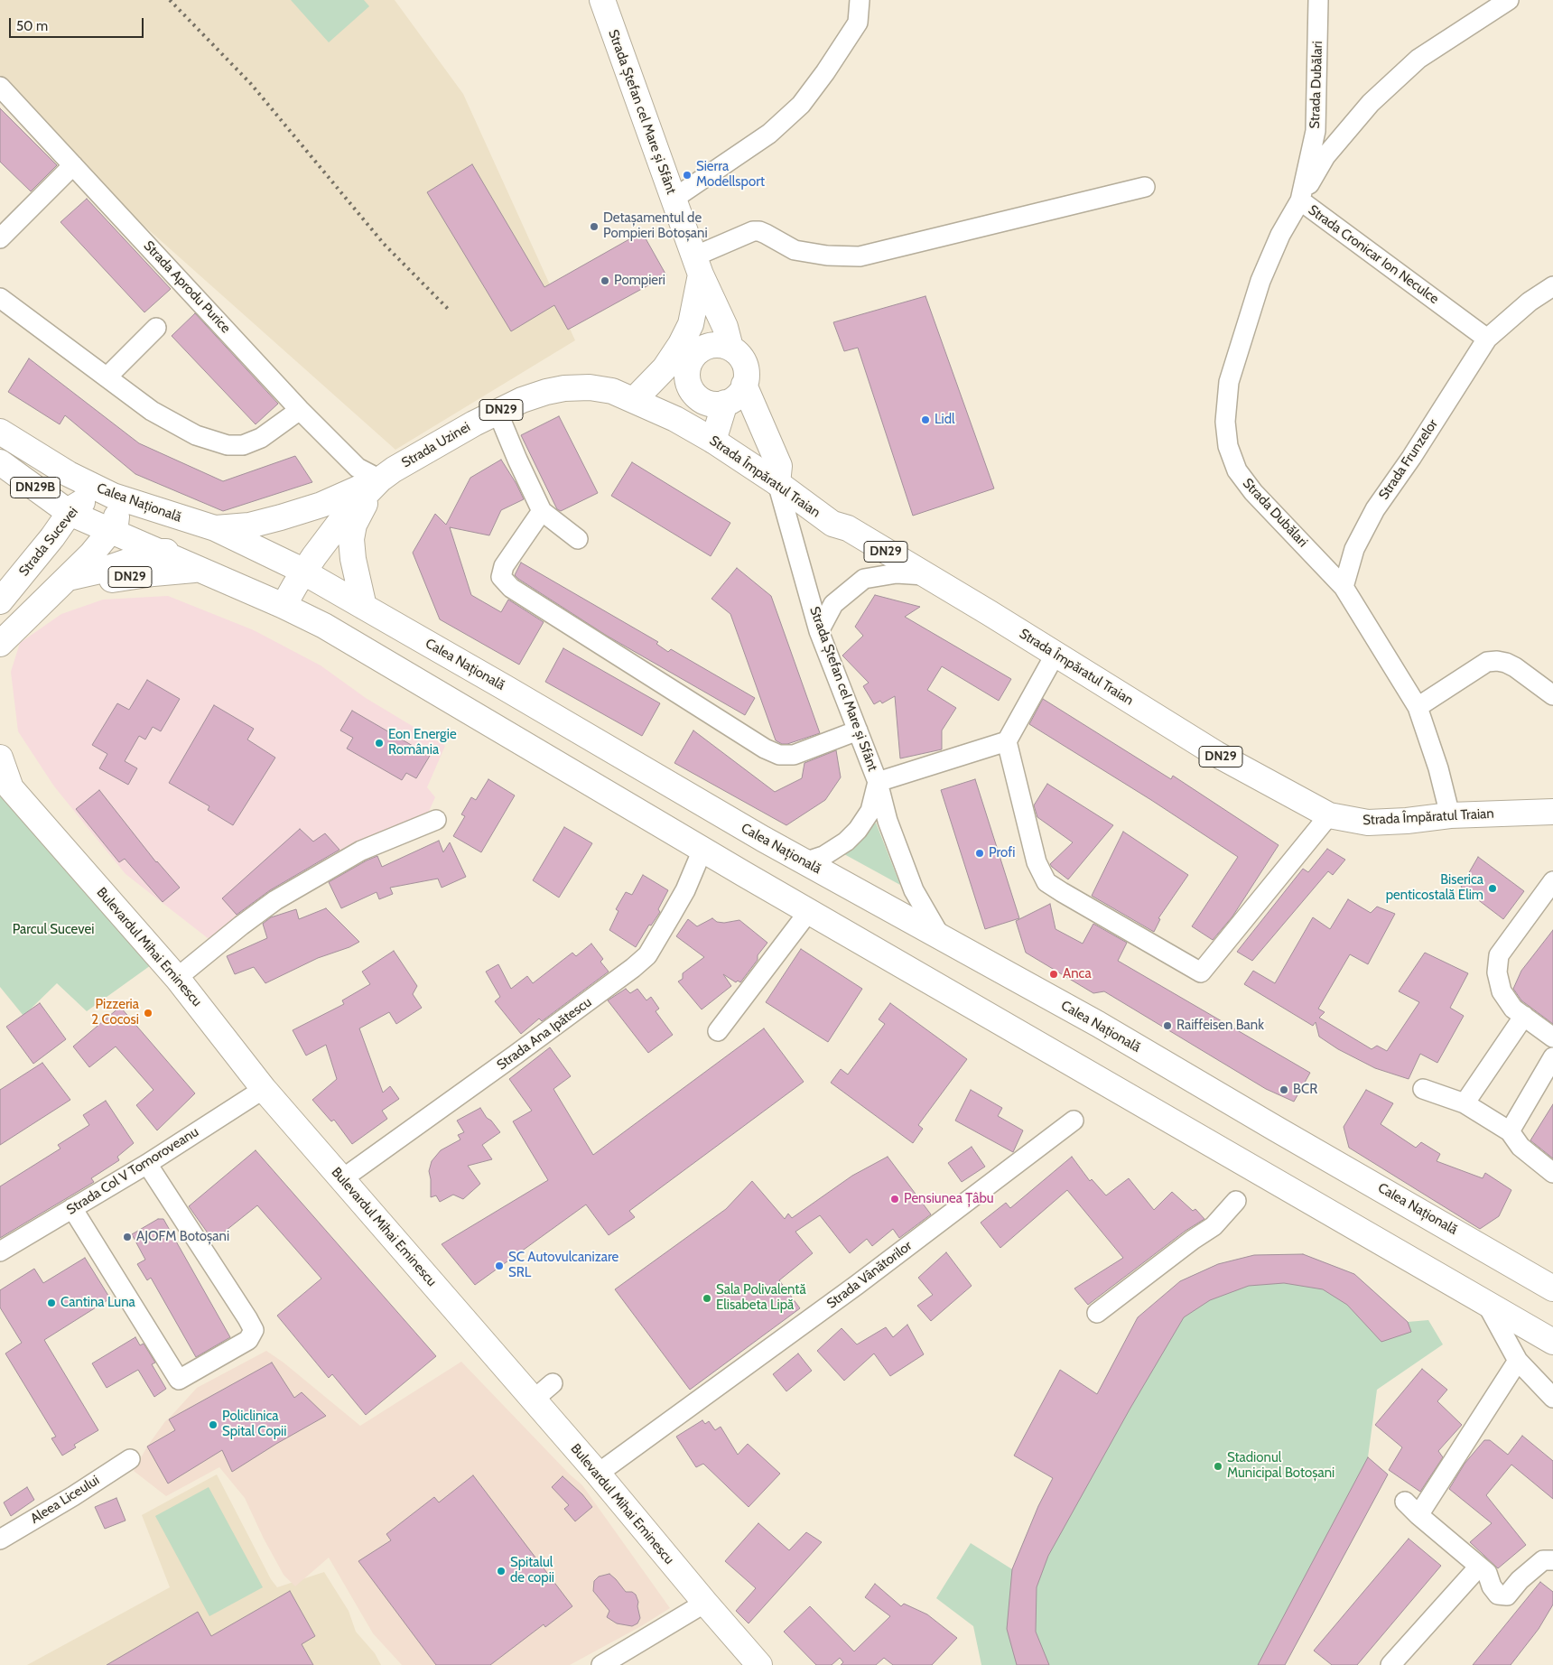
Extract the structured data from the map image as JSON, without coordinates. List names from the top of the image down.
{
  "streets": {
    "main road": [
      "Strada Ștefan cel Mare și Sfânt",
      "DN29",
      "Strada Uzinei",
      "Strada Împăratul Traian",
      "DN29B",
      "Calea Națională",
      "Strada Sucevei",
      "Bulevardul Mihai Eminescu"
    ],
    "street": [
      "Strada Dubălari",
      "Strada Cronicar Ion Neculce",
      "Strada Aprodu Purice",
      "Strada Frunzelor",
      "Strada Ana Ipătescu",
      "Strada Col V Tomoroveanu",
      "Strada Vânătorilor",
      "Aleea Liceului"
    ]
  },
  "crossings": [
    ["Strada Dubălari", "Strada Cronicar Ion Neculce"],
    ["Strada Dubălari", "Strada Frunzelor"],
    ["Strada Dubălari", "Strada Împăratul Traian"],
    ["Strada Ștefan cel Mare și Sfânt", "Strada Împăratul Traian"],
    ["Strada Ștefan cel Mare și Sfânt", "Calea Națională"],
    ["Strada Cronicar Ion Neculce", "Strada Frunzelor"],
    ["Strada Aprodu Purice", "DN29"],
    ["Strada Aprodu Purice", "Strada Uzinei"],
    ["DN29", "Strada Uzinei"],
    ["DN29", "Calea Națională"],
    ["Strada Uzinei", "Strada Împăratul Traian"],
    ["Strada Uzinei", "Calea Națională"],
    ["Calea Națională", "Strada Sucevei"],
    ["Calea Națională", "Strada Ana Ipătescu"],
    ["Bulevardul Mihai Eminescu", "Strada Ana Ipătescu"],
    ["Bulevardul Mihai Eminescu", "Strada Col V Tomoroveanu"],
    ["Bulevardul Mihai Eminescu", "Strada Vânătorilor"]
  ],
  "parks": ["Parcul Sucevei"],
  "places": [
    "Sierra Modellsport",
    "Detașamentul de Pompieri Botoșani",
    "Pompieri",
    "Lidl",
    "Eon Energie România",
    "Profi",
    "Biserica penticostală Elim",
    "Anca",
    "Pizzeria 2 Cocosi",
    "Raiffeisen Bank",
    "BCR",
    "Pensiunea Țâbu",
    "AJOFM Botoșani",
    "SC Autovulcanizare SRL",
    "Sala Polivalentă Elisabeta Lipă",
    "Cantina Luna",
    "Policlinica Spital Copii",
    "Stadionul Municipal Botoșani",
    "Spitalul de copii"
  ],
  "scale_bar": "50 m"
}
